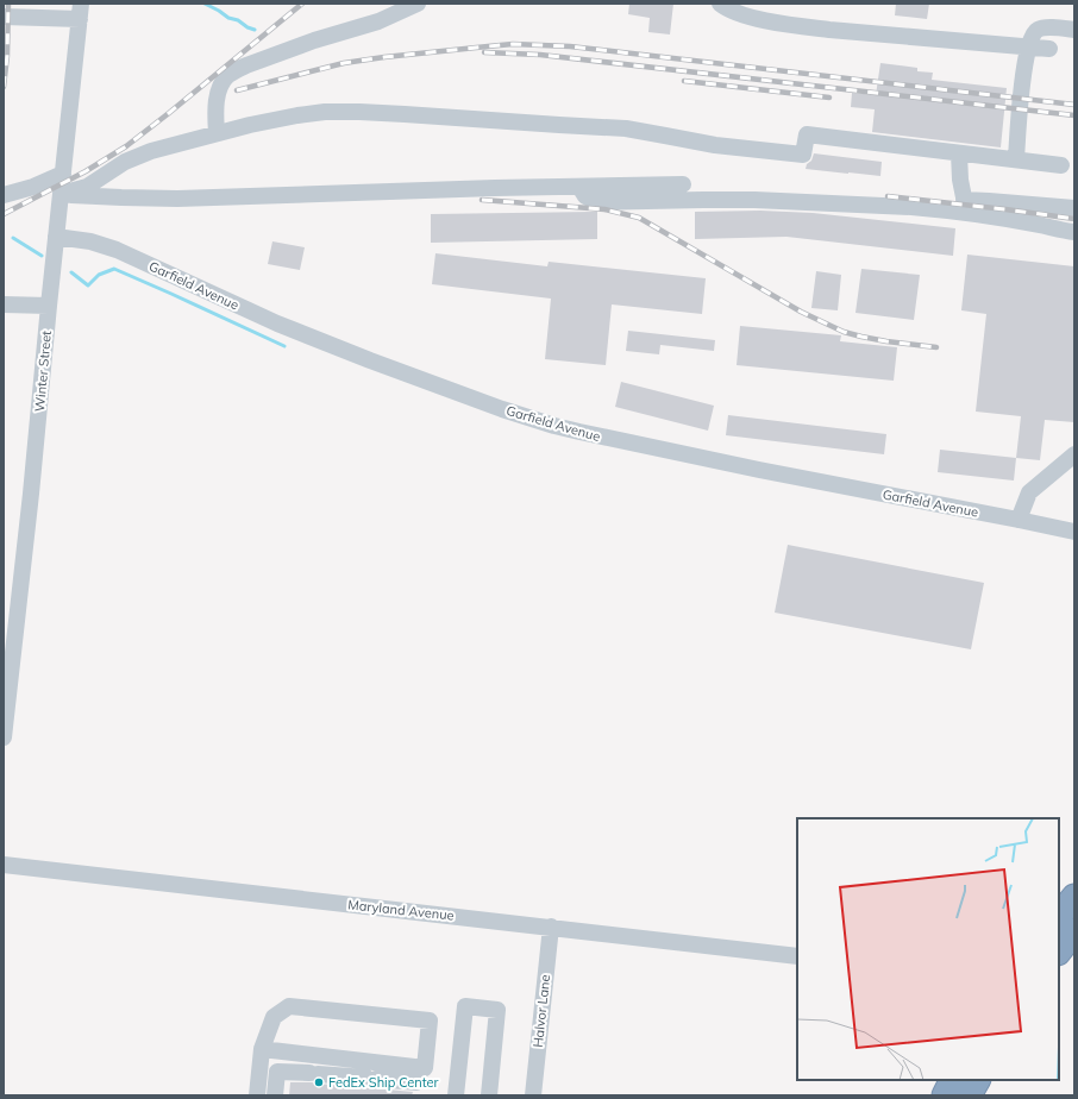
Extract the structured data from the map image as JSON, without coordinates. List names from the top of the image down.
{
  "streets": {
    "street": [
      "Garfield Avenue",
      "Winter Street",
      "Maryland Avenue",
      "Halvor Lane"
    ]
  },
  "crossings": [
    ["Garfield Avenue", "Winter Street"],
    ["Maryland Avenue", "Halvor Lane"]
  ],
  "places": ["FedEx Ship Center"]
}
